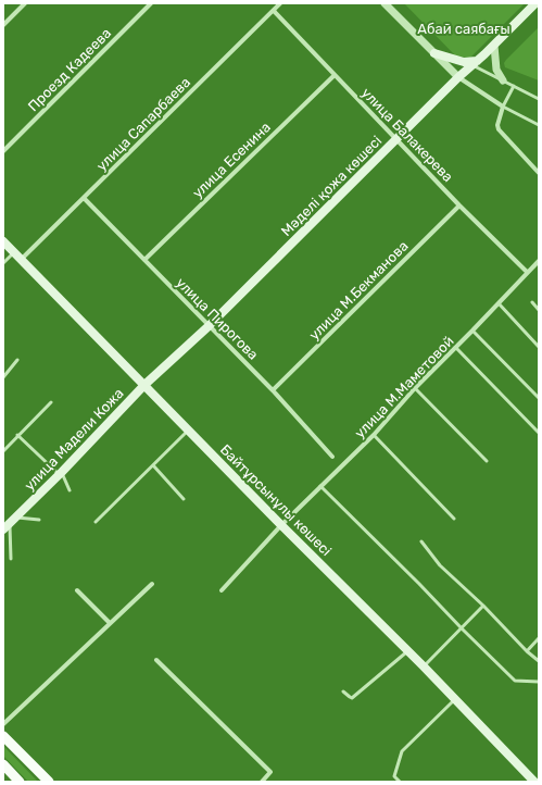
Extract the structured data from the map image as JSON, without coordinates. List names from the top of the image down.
{
  "streets": {
    "main road": ["Мәделі қожа көшесі", "улица Мадели Кожа", "Байтұрсынұлы көшесі"],
    "street": [
      "Проезд Кадеева",
      "улица Сапарбаева",
      "улица Балакерева",
      "улица Есенина",
      "улица М.Бекманова",
      "улица Пирогова",
      "улица М.Маметовой"
    ]
  },
  "crossings": [
    ["улица Сапарбаева", "улица Балакерева"],
    ["улица Сапарбаева", "улица Пирогова"],
    ["улица Сапарбаева", "Байтұрсынұлы көшесі"],
    ["улица Балакерева", "улица Есенина"],
    ["улица Балакерева", "Мәделі қожа көшесі"],
    ["улица Балакерева", "улица М.Бекманова"],
    ["улица Балакерева", "улица М.Маметовой"],
    ["улица Есенина", "улица Пирогова"],
    ["Мәделі қожа көшесі", "улица Пирогова"],
    ["Мәделі қожа көшесі", "улица Мадели Кожа"],
    ["Мәделі қожа көшесі", "Байтұрсынұлы көшесі"],
    ["улица М.Бекманова", "улица Пирогова"],
    ["улица М.Маметовой", "Байтұрсынұлы көшесі"],
    ["улица Мадели Кожа", "Байтұрсынұлы көшесі"]
  ],
  "parks": ["Абай саябағы"]
}
